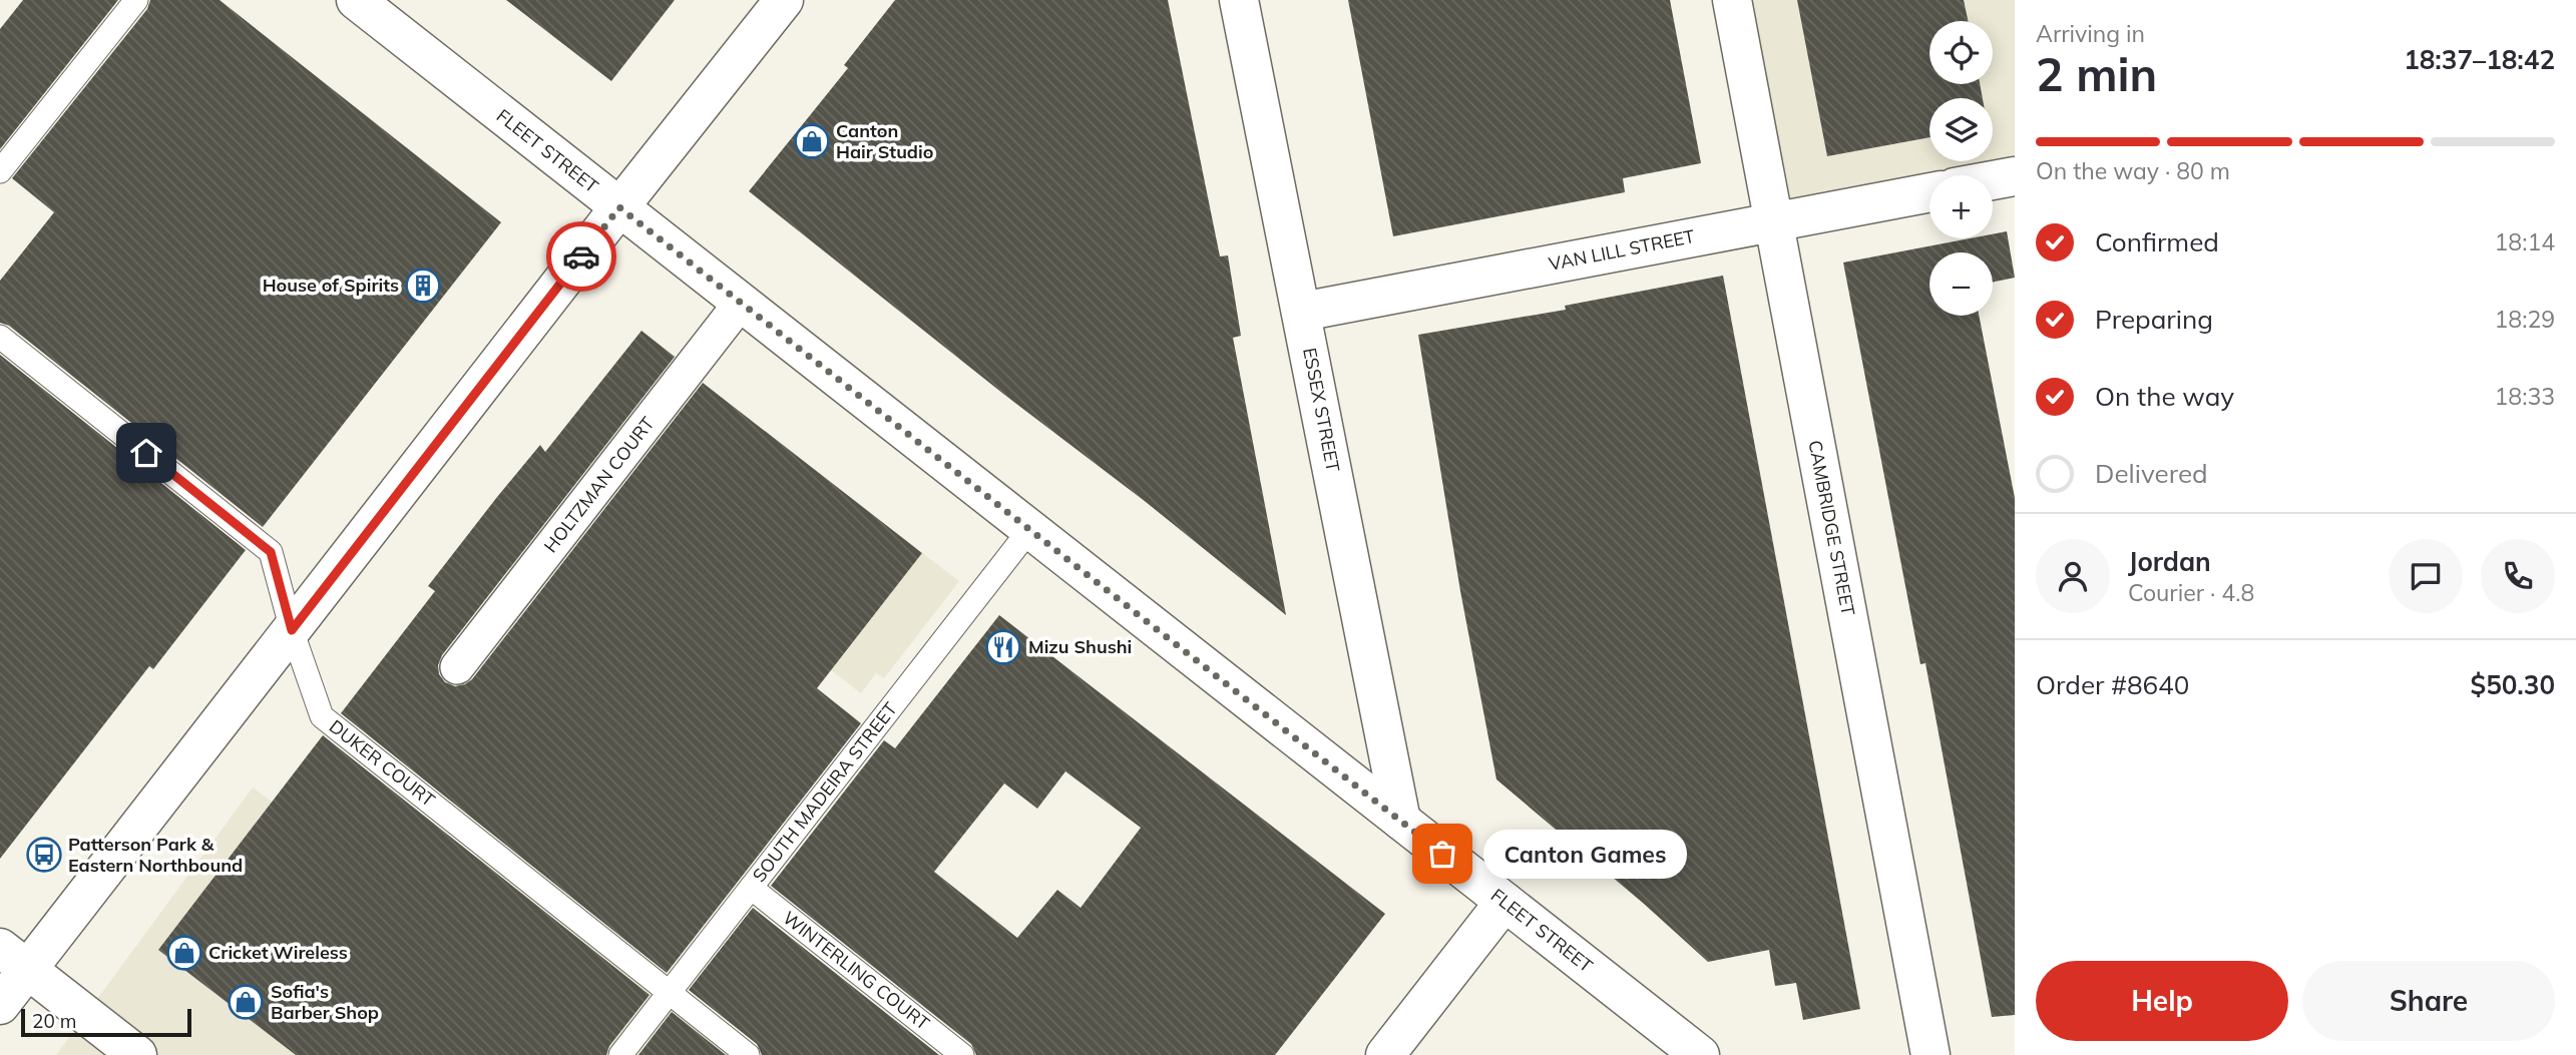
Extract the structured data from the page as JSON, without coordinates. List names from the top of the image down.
{
  "streets": {
    "street": [
      "FLEET STREET",
      "VAN LILL STREET",
      "ESSEX STREET",
      "HOLTZMAN COURT",
      "CAMBRIDGE STREET"
    ],
    "lane": ["DUKER COURT", "SOUTH MADEIRA STREET", "WINTERLING COURT"]
  },
  "crossings": [
    ["FLEET STREET", "ESSEX STREET"],
    ["FLEET STREET", "HOLTZMAN COURT"],
    ["FLEET STREET", "SOUTH MADEIRA STREET"],
    ["VAN LILL STREET", "ESSEX STREET"],
    ["VAN LILL STREET", "CAMBRIDGE STREET"],
    ["DUKER COURT", "SOUTH MADEIRA STREET"],
    ["SOUTH MADEIRA STREET", "WINTERLING COURT"]
  ],
  "places": {
    "shop": ["Canton Hair Studio", "Cricket Wireless", "Sofia's Barber Shop"],
    "building": ["House of Spirits"],
    "restaurant": ["Mizu Shushi"],
    "other": ["Canton Games"],
    "bus stop": ["Patterson Park & Eastern Northbound"]
  },
  "scale_bar": "20 m",
  "page": {
    "heading": ["2 min", "Arriving in", "18:37–18:42"],
    "panel": [
      "Jordan",
      "Courier · 4.8",
      "Order #8640",
      "$50.30"
    ],
    "map_buttons": ["+", "−"],
    "bar": "On the way · 80 m",
    "list": [
      ["Confirmed", "18:14"],
      ["Preparing", "18:29"],
      ["On the way", "18:33"],
      "Delivered"
    ],
    "bubble": "Canton Games",
    "buttons": ["Help", "Share"],
    "scale": "20 m"
  }
}
